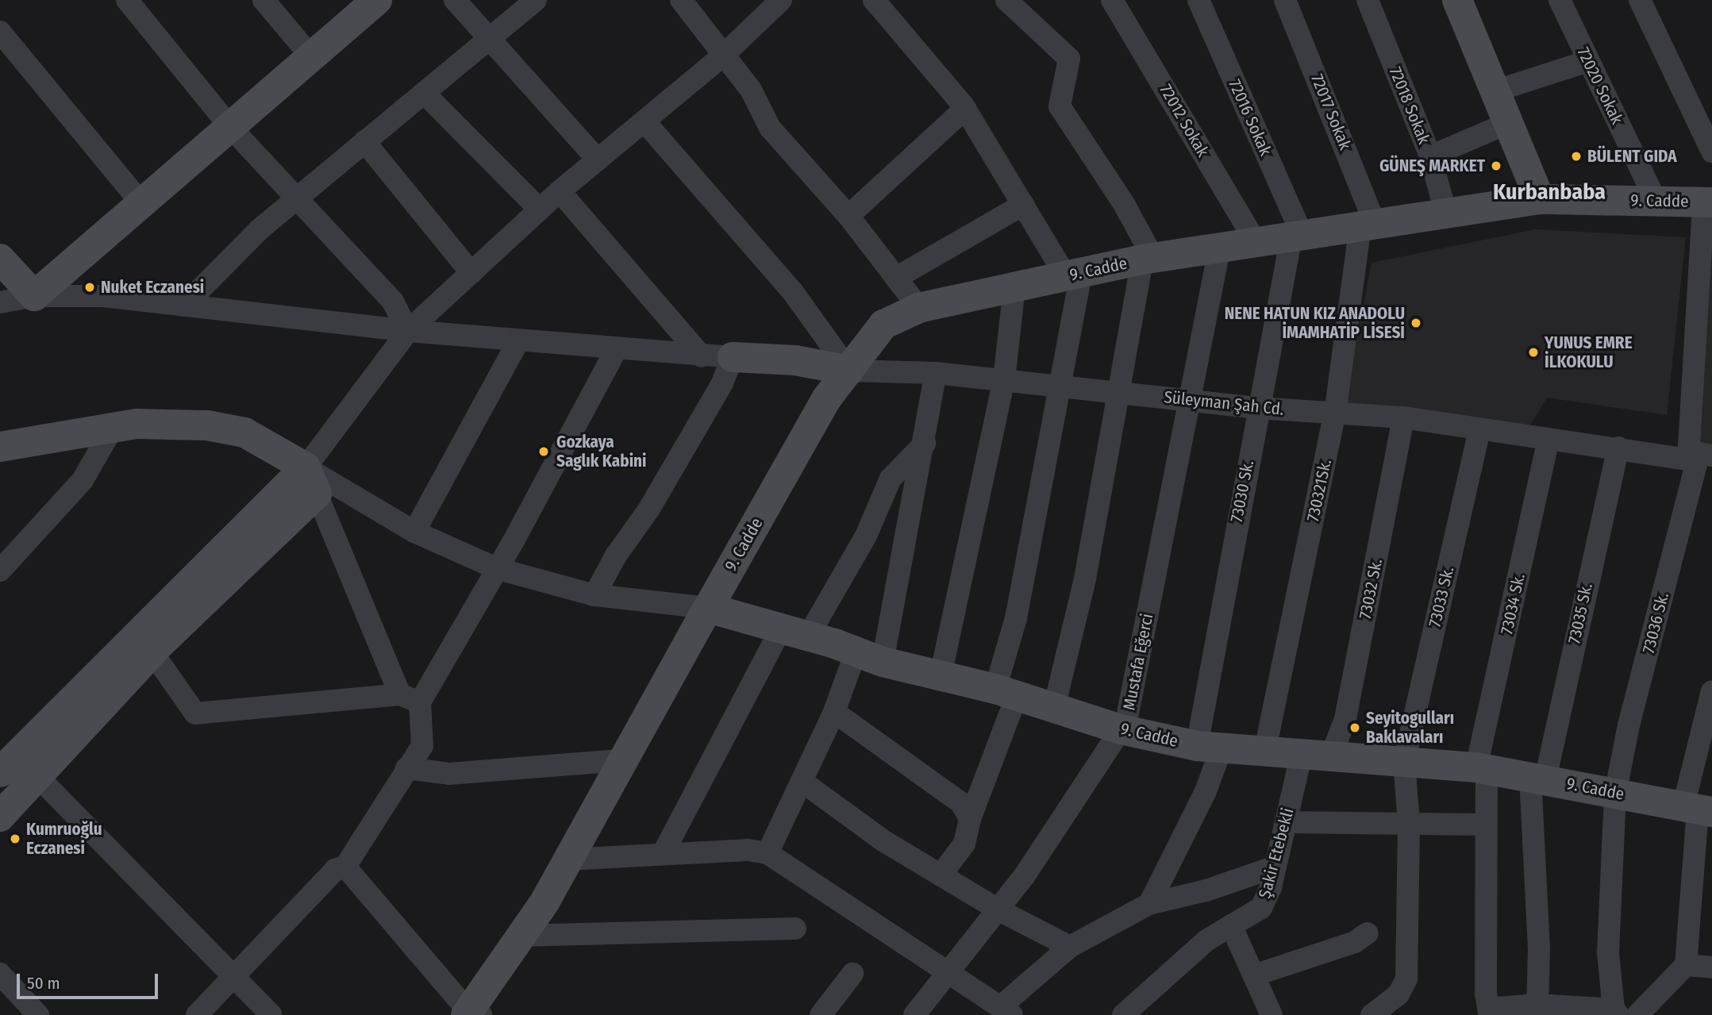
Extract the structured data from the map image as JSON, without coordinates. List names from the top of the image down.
{
  "streets": {
    "street": [
      "72020 Sokak",
      "72018 Sokak",
      "72017 Sokak",
      "72016 Sokak",
      "72012 Sokak",
      "9. Cadde",
      "Süleyman Şah Cd.",
      "730321Sk.",
      "73030 Sk.",
      "73032 Sk.",
      "73033 Sk.",
      "73034 Sk.",
      "73035 Sk.",
      "73036 Sk.",
      "Mustafa Eğerci",
      "Şakir Etebekli"
    ]
  },
  "crossings": [
    ["72020 Sokak", "9. Cadde"],
    ["72018 Sokak", "9. Cadde"],
    ["72017 Sokak", "9. Cadde"],
    ["72017 Sokak", "730321Sk."],
    ["72016 Sokak", "9. Cadde"],
    ["72016 Sokak", "73030 Sk."],
    ["72012 Sokak", "9. Cadde"],
    ["9. Cadde", "Süleyman Şah Cd."],
    ["9. Cadde", "730321Sk."],
    ["9. Cadde", "73030 Sk."],
    ["9. Cadde", "73032 Sk."],
    ["9. Cadde", "73033 Sk."],
    ["9. Cadde", "73034 Sk."],
    ["9. Cadde", "73035 Sk."],
    ["9. Cadde", "73036 Sk."],
    ["9. Cadde", "Mustafa Eğerci"],
    ["9. Cadde", "Şakir Etebekli"],
    ["Süleyman Şah Cd.", "730321Sk."],
    ["Süleyman Şah Cd.", "73030 Sk."],
    ["Süleyman Şah Cd.", "73032 Sk."],
    ["Süleyman Şah Cd.", "73033 Sk."],
    ["Süleyman Şah Cd.", "73034 Sk."],
    ["Süleyman Şah Cd.", "73035 Sk."],
    ["Süleyman Şah Cd.", "73036 Sk."],
    ["Süleyman Şah Cd.", "Mustafa Eğerci"],
    ["73032 Sk.", "Şakir Etebekli"]
  ],
  "districts": ["Kurbanbaba"],
  "places": [
    "BÜLENT GIDA",
    "GÜNEŞ MARKET",
    "Nuket Eczanesi",
    "NENE HATUN KIZ ANADOLU İMAMHATİP LİSESİ",
    "YUNUS EMRE İLKOKULU",
    "Gozkaya Saglık Kabini",
    "Seyitogulları Baklavaları",
    "Kumruoğlu Eczanesi"
  ],
  "scale_bar": "50 m"
}
